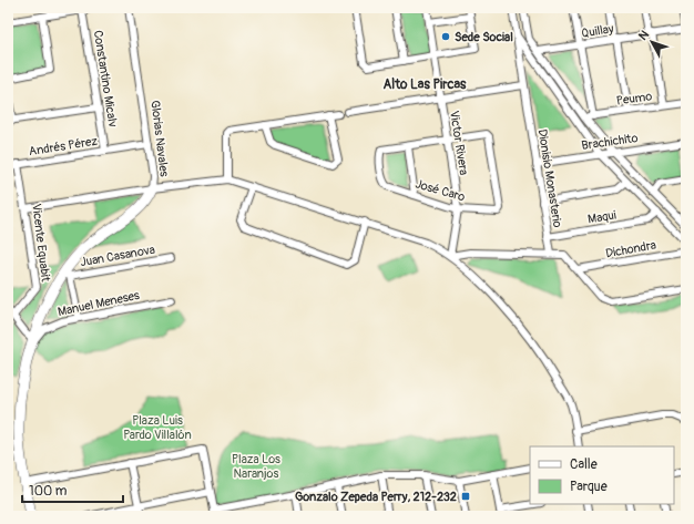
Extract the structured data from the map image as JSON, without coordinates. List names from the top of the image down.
{
  "streets": {
    "street": [
      "Quillay",
      "Constantino Micalv",
      "Peumo",
      "Glorias Navales",
      "Brachichito",
      "Victor Rivera",
      "Andrés Pérez",
      "Dionisio Monasterio",
      "José Caro",
      "Maqui",
      "Vicente Equabit",
      "Dichondra",
      "Juan Casanova",
      "Manuel Meneses"
    ]
  },
  "crossings": [
    ["Constantino Micalv", "Andrés Pérez"],
    ["Glorias Navales", "Andrés Pérez"],
    ["Glorias Navales", "Juan Casanova"],
    ["Glorias Navales", "Manuel Meneses"],
    ["Brachichito", "Dionisio Monasterio"],
    ["Victor Rivera", "José Caro"],
    ["Andrés Pérez", "Vicente Equabit"],
    ["Dionisio Monasterio", "Maqui"],
    ["Juan Casanova", "Manuel Meneses"]
  ],
  "districts": ["Alto Las Pircas"],
  "parks": ["Plaza Luis Pardo Villalón", "Plaza Los Naranjos"],
  "places": {
    "other": ["Sede Social"],
    "transit": ["Gonzalo Zepeda Perry, 212-232"]
  },
  "legend": ["Calle", "Parque"],
  "scale_bar": "100 m",
  "north": "top left"
}
